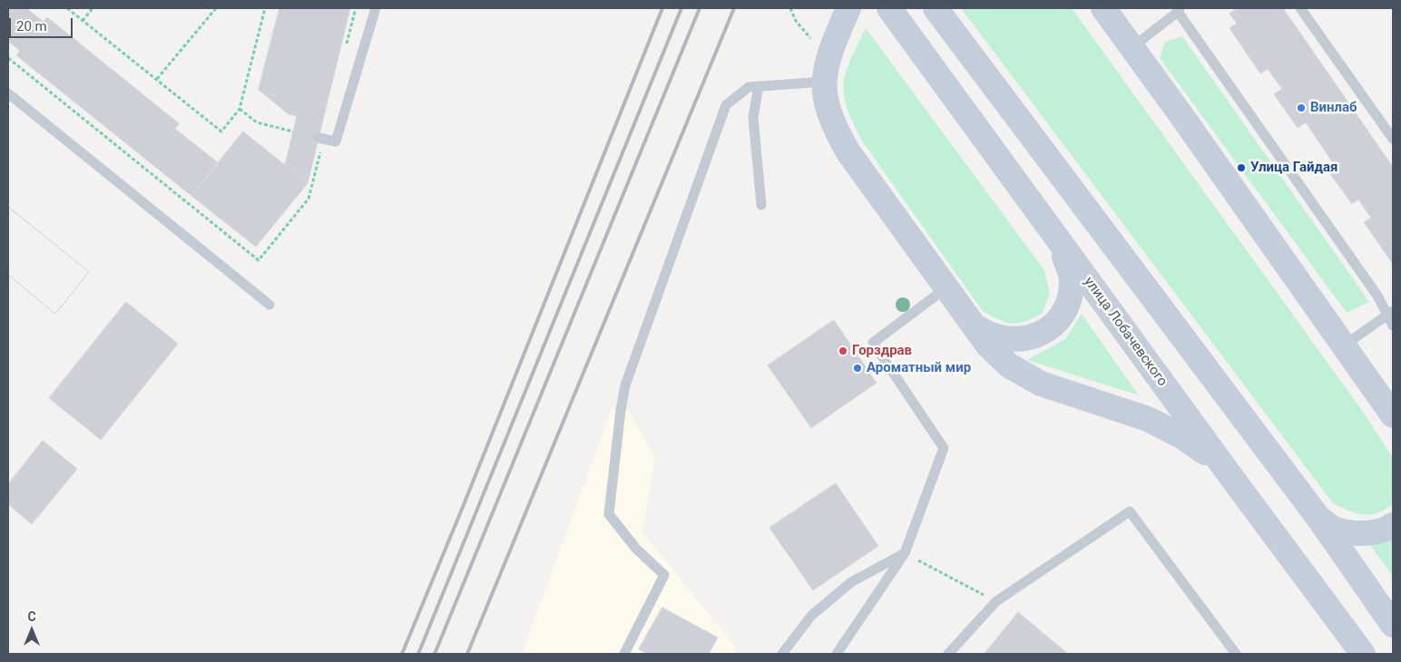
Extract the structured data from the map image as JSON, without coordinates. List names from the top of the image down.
{
  "streets": {
    "main road": ["улица Лобачевского"]
  },
  "places": [
    "Винлаб",
    "Улица Гайдая",
    "Горздрав",
    "Ароматный мир"
  ],
  "scale_bar": "20 m",
  "north": "top"
}
